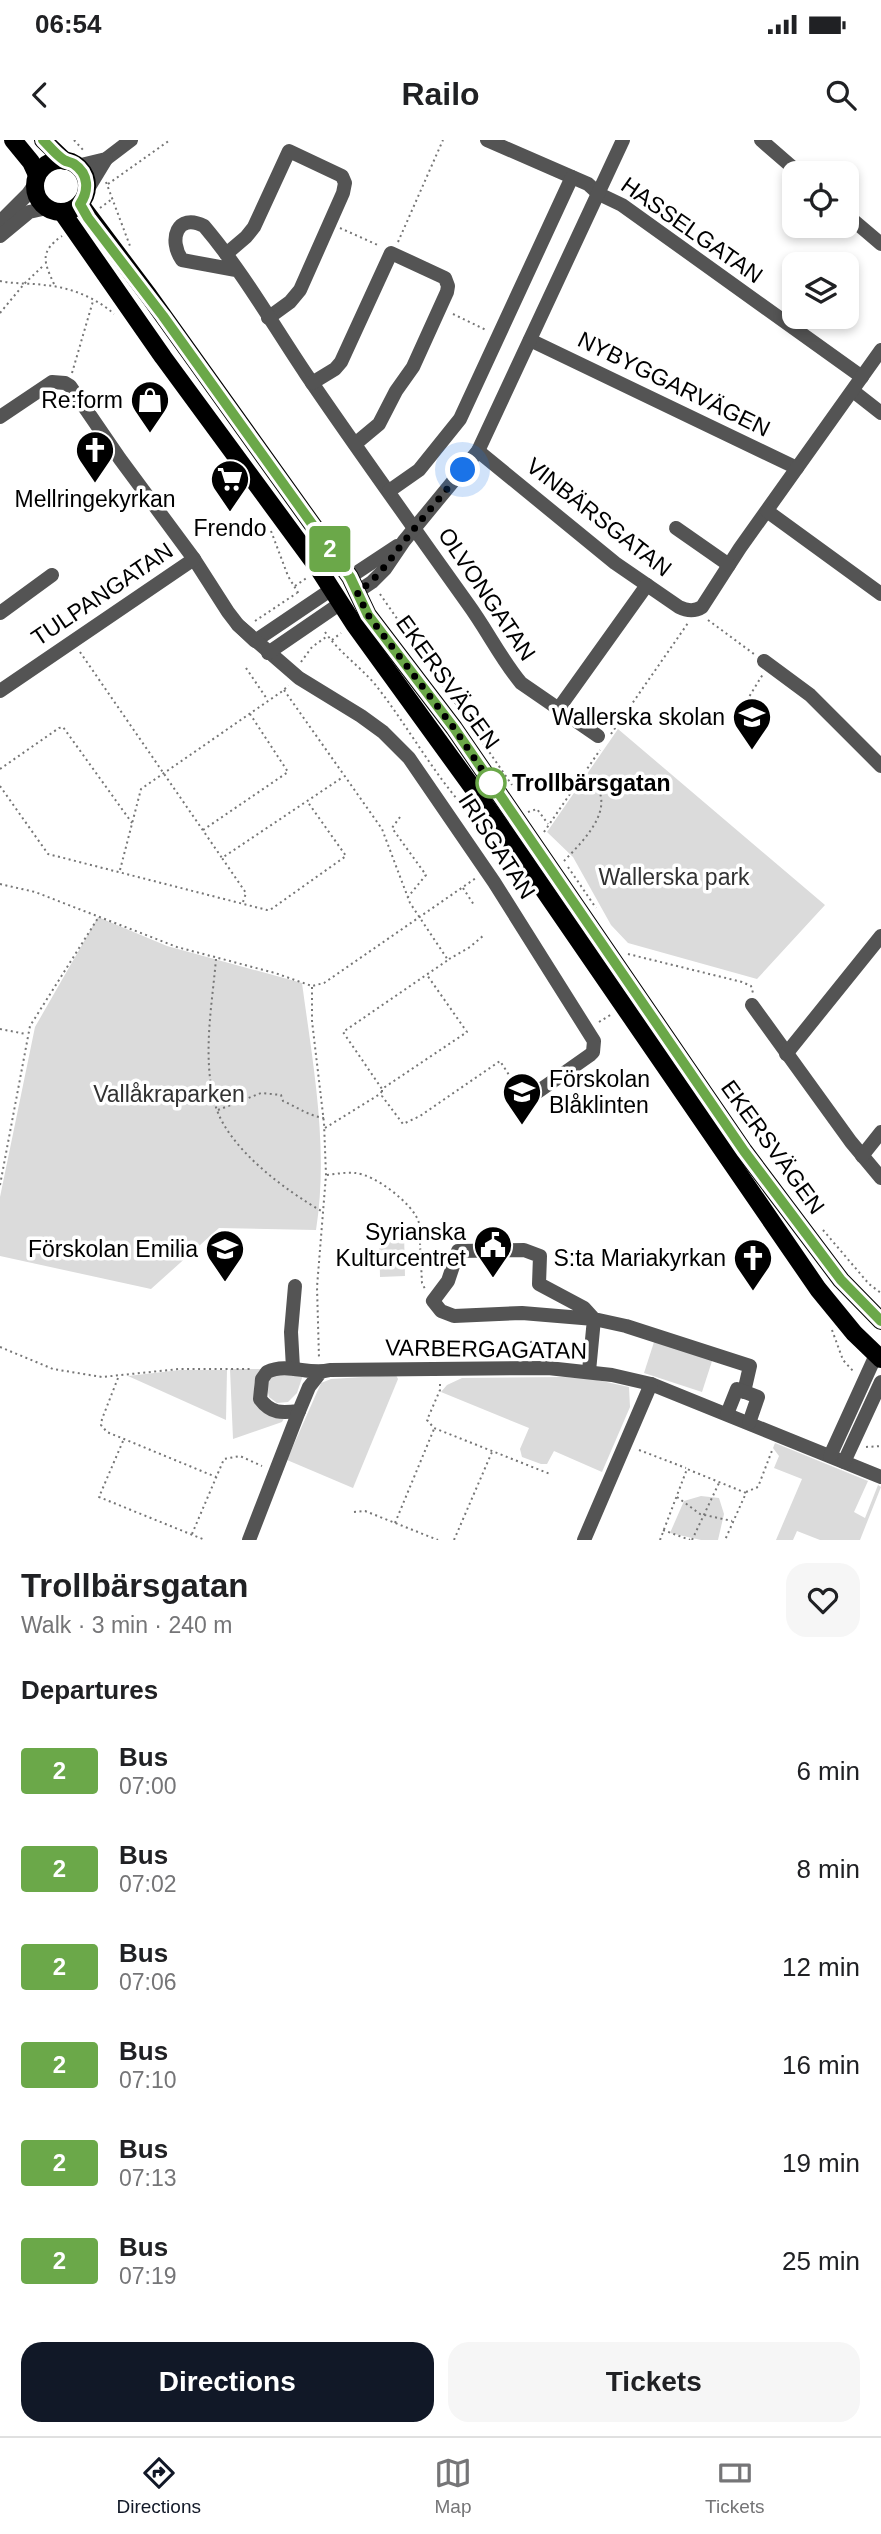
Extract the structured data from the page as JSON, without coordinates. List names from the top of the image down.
{
  "streets": {
    "main road": ["EKERSVÄGEN"],
    "street": [
      "HASSELGATAN",
      "NYBYGGARVÄGEN",
      "VINBÄRSGATAN",
      "TULPANGATAN",
      "OLVONGATAN",
      "IRISGATAN",
      "VARBERGAGATAN"
    ]
  },
  "crossings": [
    ["TULPANGATAN", "IRISGATAN"]
  ],
  "parks": ["Wallerska park", "Vallåkraparken"],
  "places": {
    "shop": ["Re:form"],
    "church": ["Mellringekyrkan", "S:ta Mariakyrkan"],
    "supermarket": ["Frendo"],
    "school or university": ["Wallerska skolan", "Förskolan Blåklinten", "Förskolan Emilia"],
    "other": ["Trollbärsgatan"],
    "public building": ["Syrianska Kulturcentret"]
  },
  "lines": ["bus line 2"],
  "page": {
    "status": "06:54",
    "header": "Railo",
    "on_map": "2",
    "heading": [
      ["Trollbärsgatan", "Walk · 3 min · 240 m"],
      "Departures"
    ],
    "list": [
      {
        "mark": "2",
        "name": "Bus",
        "note": "07:00",
        "value": "6 min"
      },
      {
        "mark": "2",
        "name": "Bus",
        "note": "07:02",
        "value": "8 min"
      },
      {
        "mark": "2",
        "name": "Bus",
        "note": "07:06",
        "value": "12 min"
      },
      {
        "mark": "2",
        "name": "Bus",
        "note": "07:10",
        "value": "16 min"
      },
      {
        "mark": "2",
        "name": "Bus",
        "note": "07:13",
        "value": "19 min"
      },
      {
        "mark": "2",
        "name": "Bus",
        "note": "07:19",
        "value": "25 min"
      }
    ],
    "buttons": ["Directions", "Tickets"],
    "tabs": ["Directions", "Map", "Tickets"]
  }
}
